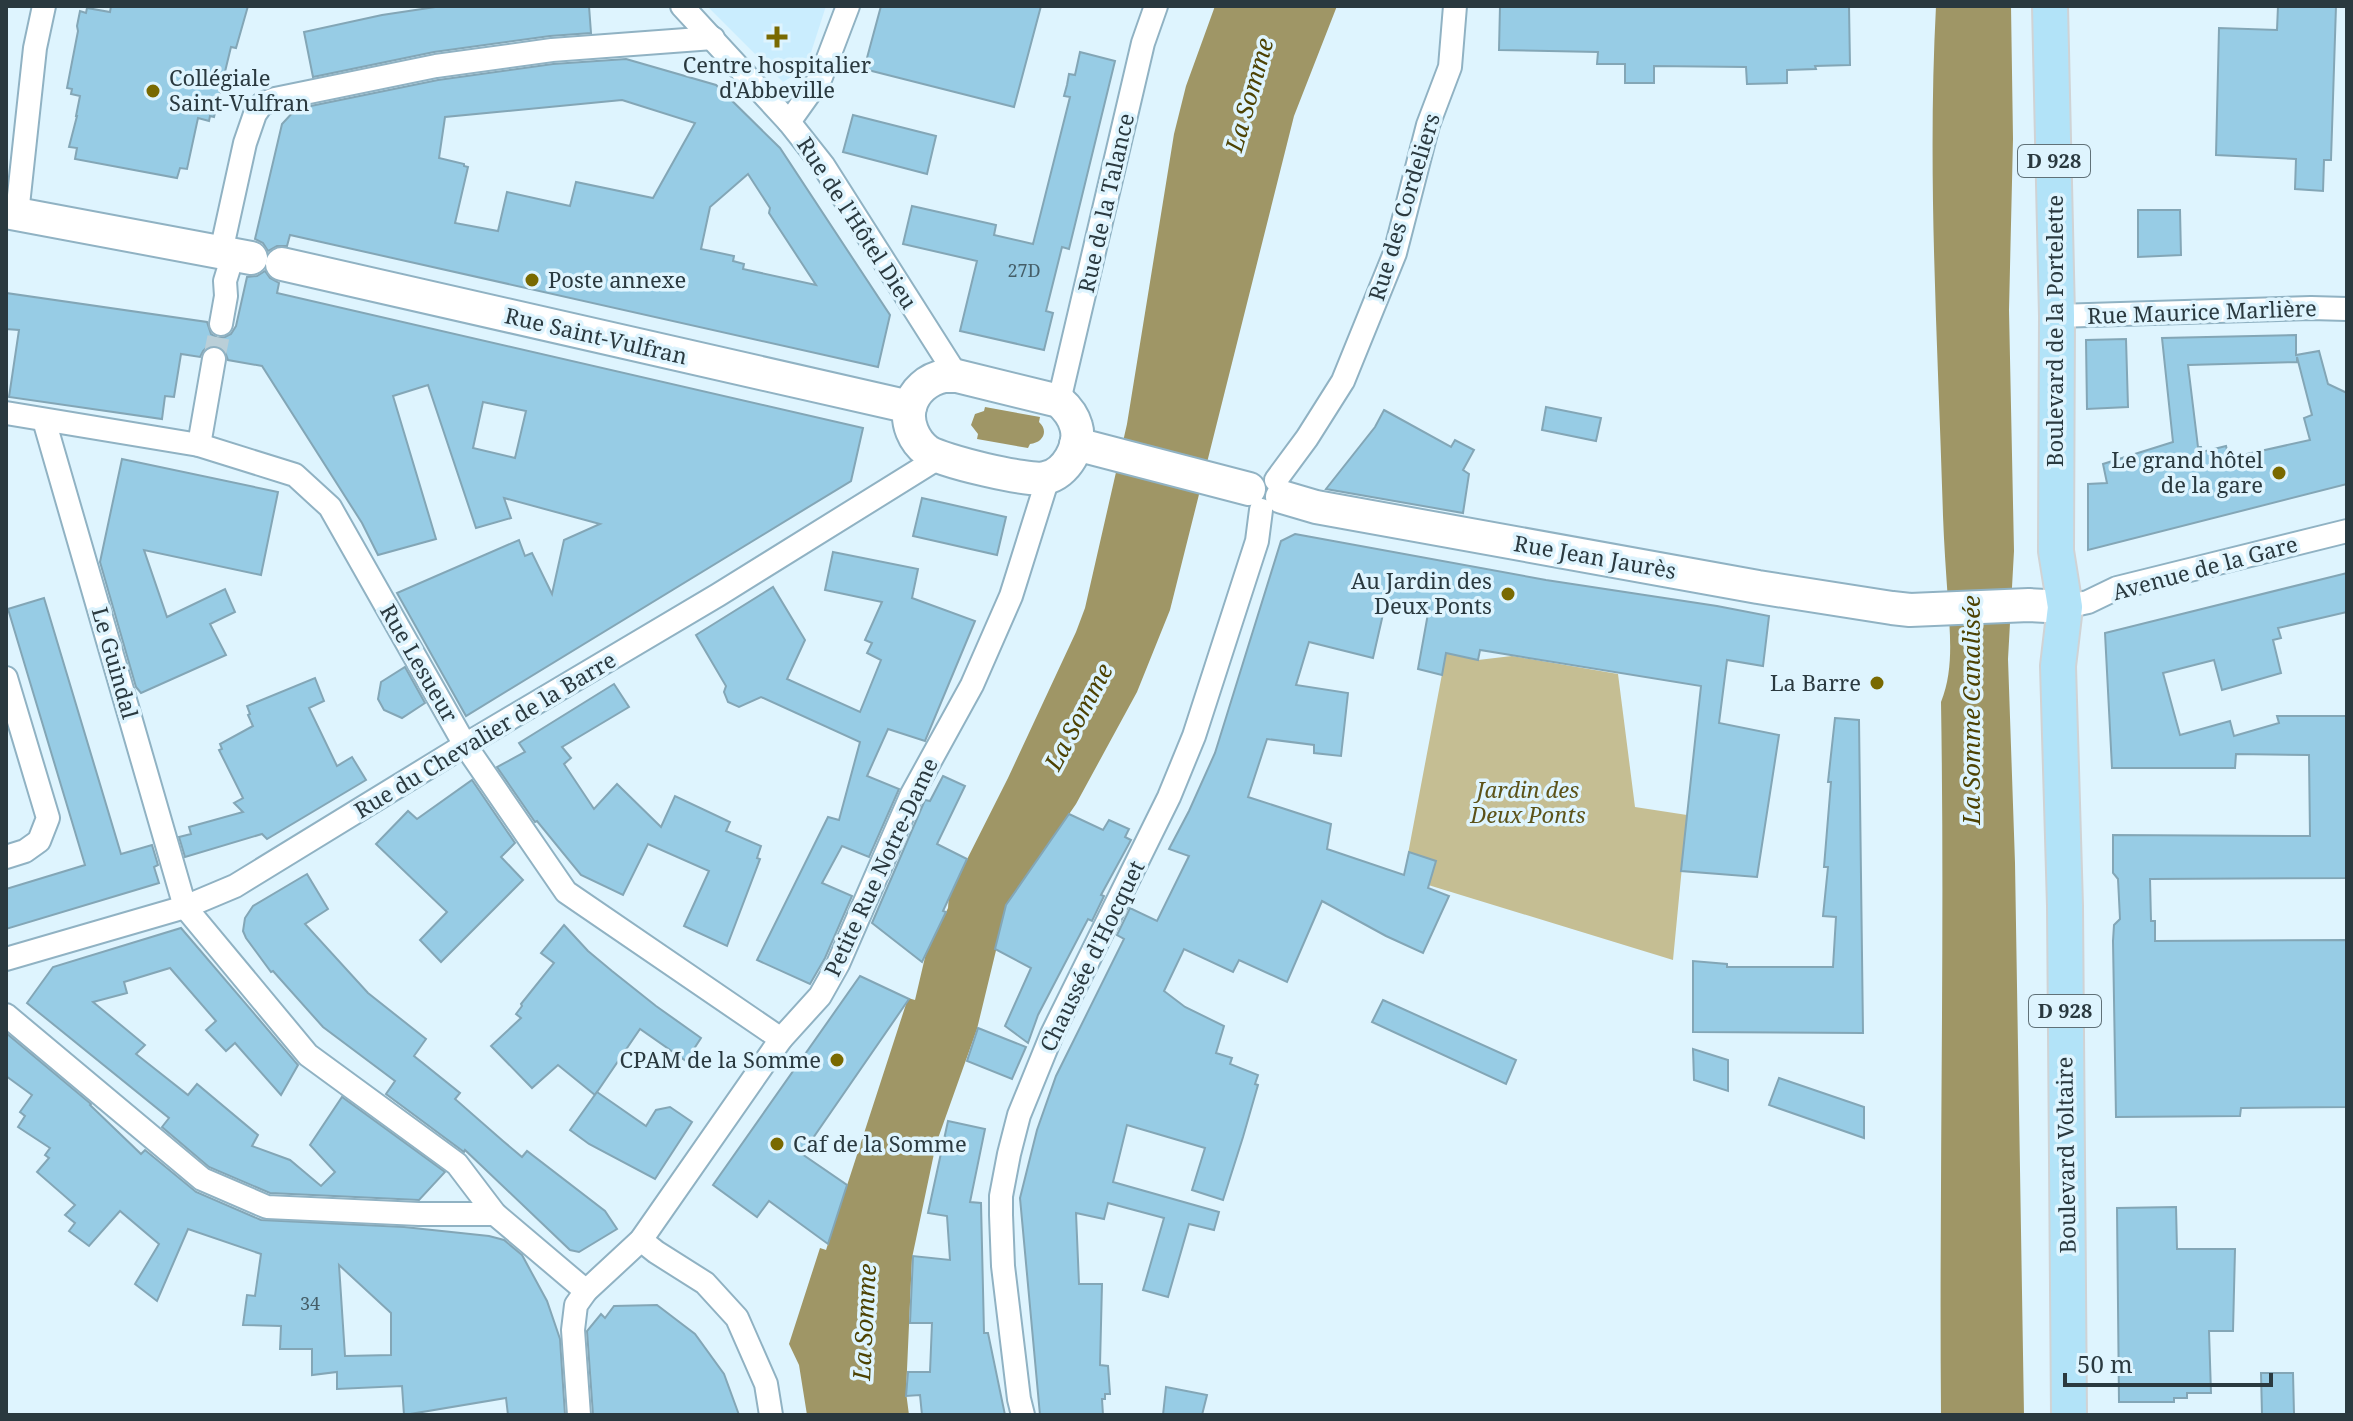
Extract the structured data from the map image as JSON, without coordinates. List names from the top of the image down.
{
  "streets": {
    "main road": ["D 928", "Boulevard de la Portelette", "Boulevard Voltaire"],
    "street": [
      "Rue de la Talance",
      "Rue des Cordeliers",
      "Rue de l'Hôtel Dieu",
      "Rue Maurice Marlière",
      "Rue Saint-Vulfran",
      "Rue Jean Jaurès",
      "Avenue de la Gare",
      "Le Guindal",
      "Rue Lesueur",
      "Rue du Chevalier de la Barre",
      "Petite Rue Notre-Dame",
      "Chaussée d'Hocquet"
    ]
  },
  "crossings": [
    ["Rue des Cordeliers", "Rue Jean Jaurès"],
    ["Rue des Cordeliers", "Chaussée d'Hocquet"],
    ["Rue Maurice Marlière", "Boulevard de la Portelette"],
    ["Boulevard de la Portelette", "Rue Jean Jaurès"],
    ["Boulevard de la Portelette", "Avenue de la Gare"],
    ["Boulevard de la Portelette", "Boulevard Voltaire"],
    ["Rue Jean Jaurès", "Avenue de la Gare"],
    ["Rue Jean Jaurès", "Chaussée d'Hocquet"],
    ["Rue Jean Jaurès", "Boulevard Voltaire"],
    ["Avenue de la Gare", "Boulevard Voltaire"],
    ["Le Guindal", "Rue Lesueur"],
    ["Le Guindal", "Rue du Chevalier de la Barre"],
    ["Rue Lesueur", "Rue du Chevalier de la Barre"],
    ["Rue Lesueur", "Petite Rue Notre-Dame"]
  ],
  "water": ["La Somme", "La Somme Canalisée"],
  "parks": ["Jardin des Deux Ponts"],
  "places": {
    "health": ["Centre hospitalier d'Abbeville"],
    "other": [
      "Collégiale Saint-Vulfran",
      "Poste annexe",
      "Le grand hôtel de la gare",
      "Au Jardin des Deux Ponts",
      "La Barre",
      "CPAM de la Somme",
      "Caf de la Somme"
    ]
  },
  "house_numbers": ["27D", "34"],
  "scale_bar": "50 m"
}
